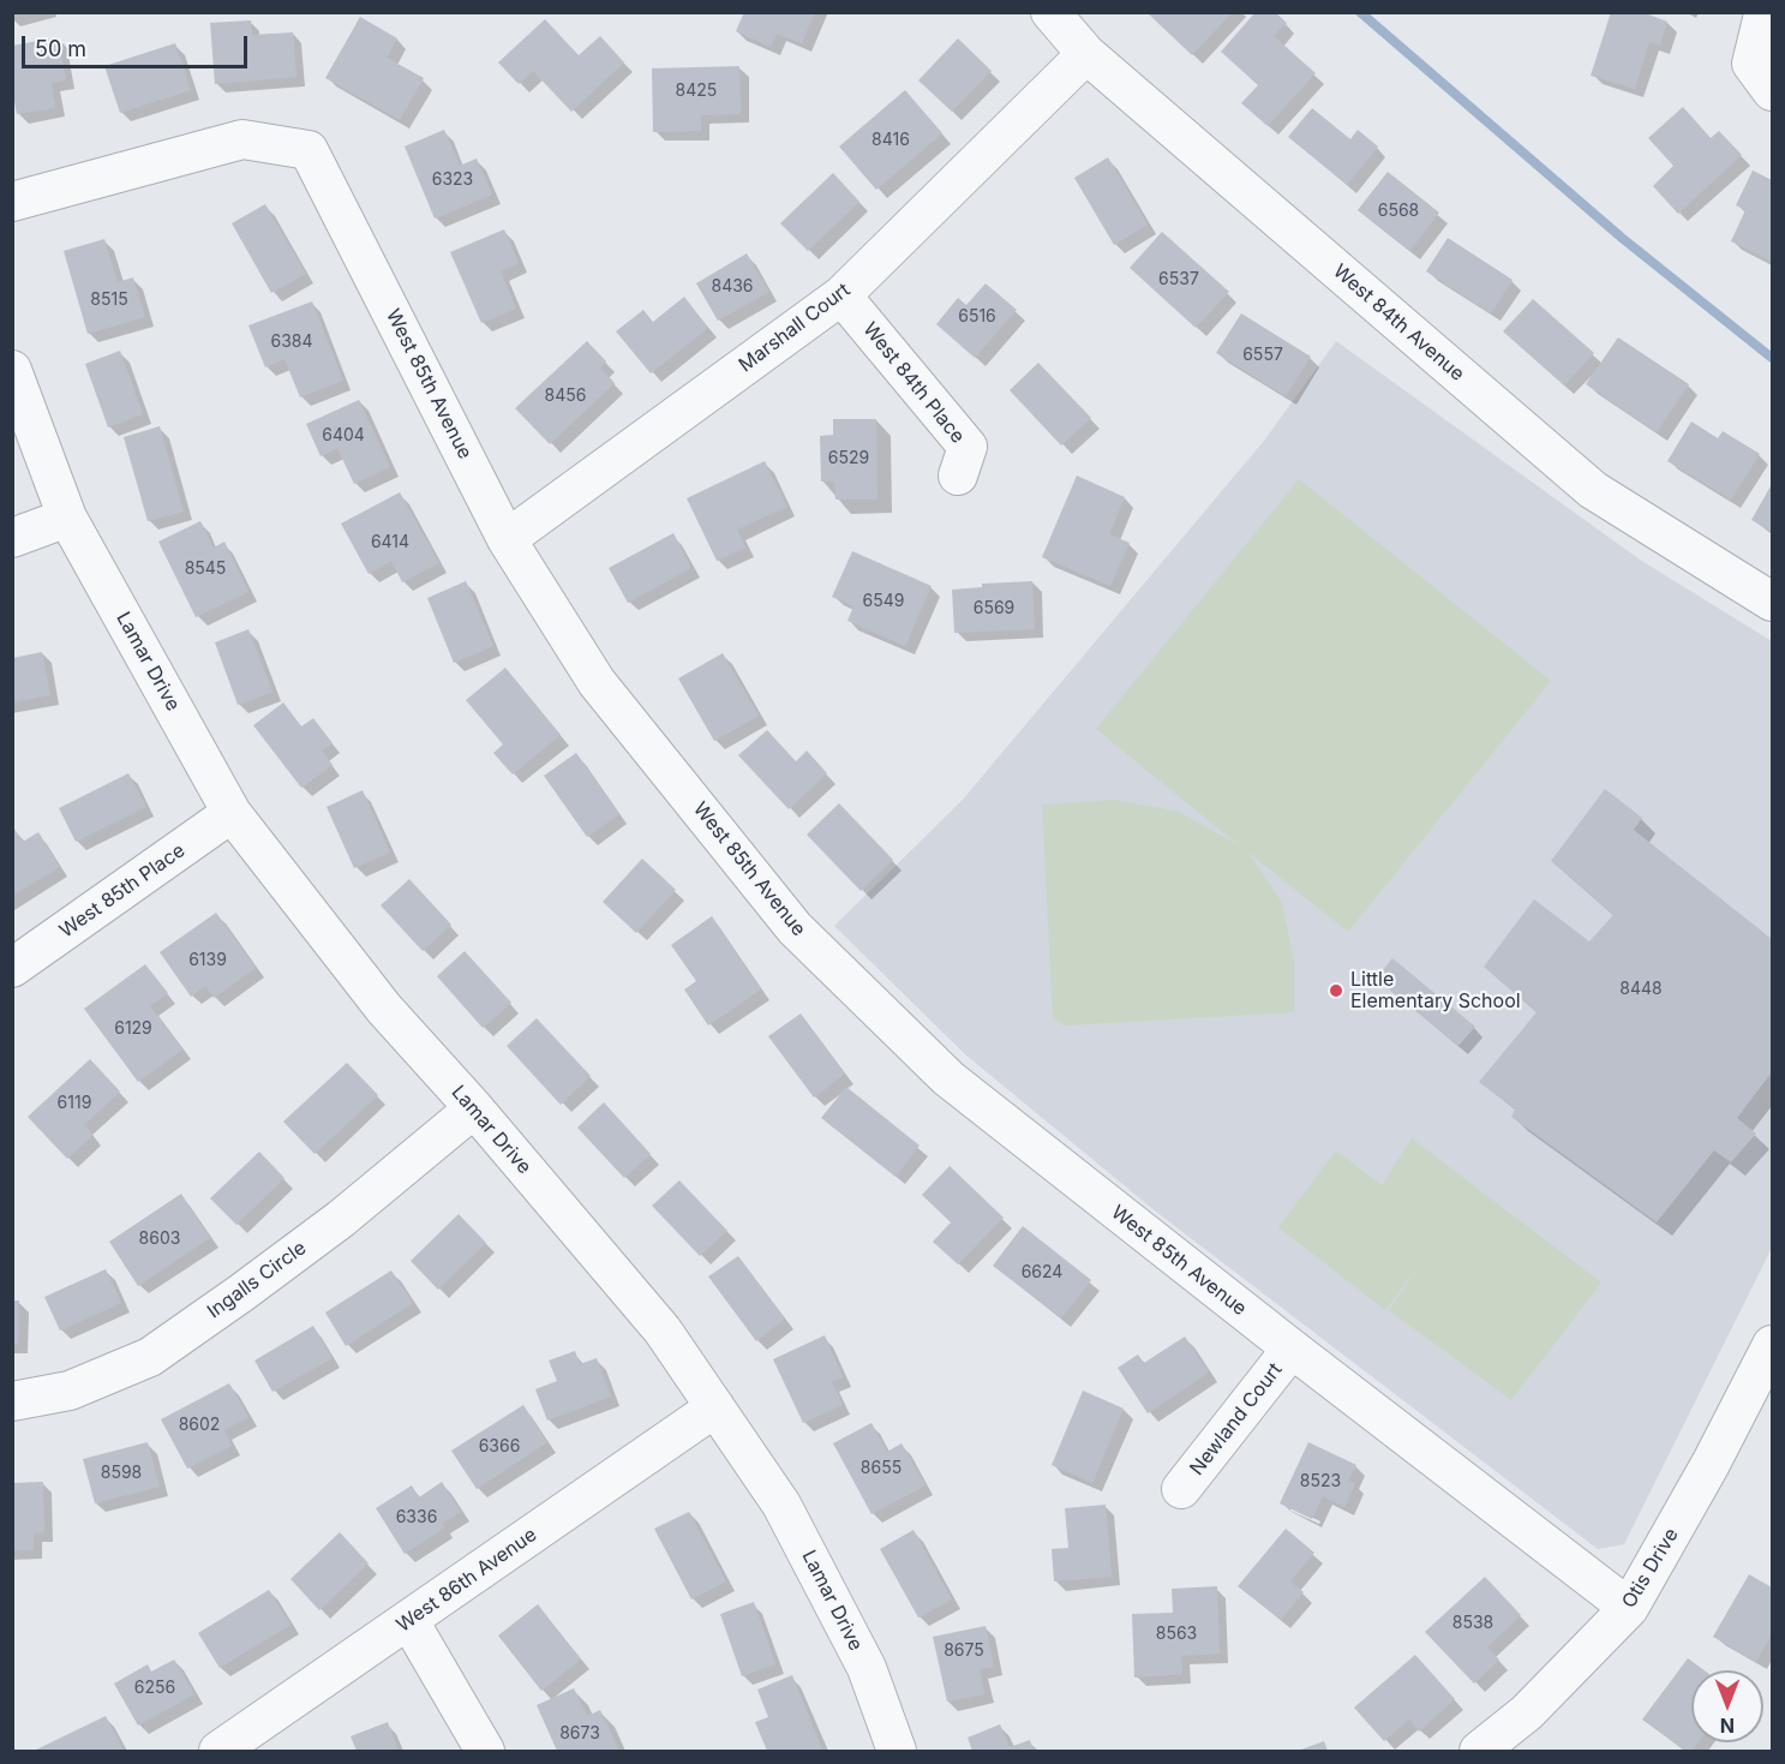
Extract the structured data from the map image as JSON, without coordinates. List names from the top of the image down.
{
  "streets": {
    "street": [
      "West 84th Avenue",
      "Marshall Court",
      "West 84th Place",
      "West 85th Avenue",
      "Lamar Drive",
      "West 85th Place",
      "Ingalls Circle",
      "Newland Court",
      "Otis Drive",
      "West 86th Avenue"
    ]
  },
  "crossings": [
    ["West 84th Avenue", "Marshall Court"],
    ["Marshall Court", "West 84th Place"],
    ["Marshall Court", "West 85th Avenue"],
    ["West 85th Avenue", "Newland Court"],
    ["West 85th Avenue", "Otis Drive"],
    ["Lamar Drive", "West 85th Place"],
    ["Lamar Drive", "Ingalls Circle"],
    ["Lamar Drive", "West 86th Avenue"]
  ],
  "places": ["Little Elementary School"],
  "house_numbers": [
    "8425",
    "8416",
    "6323",
    "6568",
    "6537",
    "8436",
    "8515",
    "6516",
    "6384",
    "6557",
    "8456",
    "6404",
    "6529",
    "6414",
    "8545",
    "6549",
    "6569",
    "6139",
    "8448",
    "6129",
    "6119",
    "8603",
    "6624",
    "8602",
    "6366",
    "8655",
    "8598",
    "8523",
    "6336",
    "8538",
    "8563",
    "8675",
    "6256",
    "8673"
  ],
  "scale_bar": "50 m",
  "north": "bottom"
}
